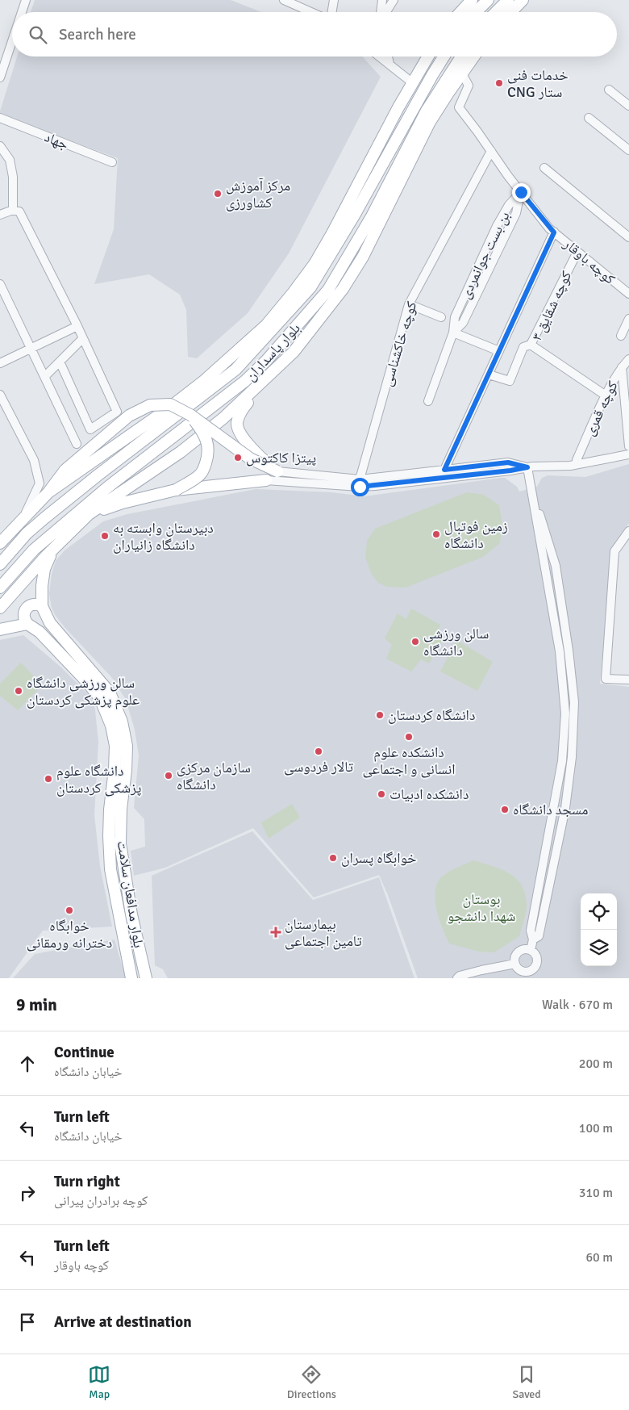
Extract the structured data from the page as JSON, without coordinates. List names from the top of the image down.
{
  "streets": {
    "main road": ["بلوار پاسداران", "بلوار مدافعان سلامت"],
    "street": [
      "جهاد",
      "بن بست جوانمردی",
      "کوچه باوقار",
      "کوچه شقایق ۳",
      "کوچه خاکشناسی",
      "کوچه قمری"
    ]
  },
  "crossings": [
    ["بن بست جوانمردی", "کوچه باوقار"],
    ["کوچه باوقار", "کوچه شقایق ۳"],
    ["کوچه باوقار", "کوچه خاکشناسی"],
    ["کوچه شقایق ۳", "کوچه قمری"]
  ],
  "parks": ["بوستان شهدا دانشجو"],
  "places": {
    "other": [
      "خدمات فنی‌ CNG ستار",
      "مرکز آموزش کشاورزی",
      "پیتزا کاکتوس",
      "زمین فوتبال دانشگاه",
      "دبیرستان وابسته به دانشگاه زانیاران",
      "سالن ورزشی دانشگاه",
      "سالن ورزشی دانشگاه علوم پزشکی کردستان",
      "دانشگاه کردستان",
      "دانشکده علوم انسانی و اجتماعی",
      "تالار فردوسی",
      "سازمان مرکزی دانشگاه",
      "دانشگاه علوم پزشکی کردستان",
      "دانشکده ادبیات",
      "مسجد دانشگاه",
      "خوابگاه پسران",
      "خوابگاه دخترانه ورمقانی"
    ],
    "health": ["بیمارستان تامین اجتماعی"]
  },
  "page": {
    "search": "Search here",
    "heading": ["9 min", "Walk · 670 m"],
    "list": [
      ["Continue", "خیابان دانشگاه", "200 m"],
      ["Turn left", "خیابان دانشگاه", "100 m"],
      ["Turn right", "کوچه برادران پیرانی", "310 m"],
      ["Turn left", "کوچه باوقار", "60 m"],
      "Arrive at destination"
    ],
    "nav": ["Map", "Directions", "Saved"]
  }
}
